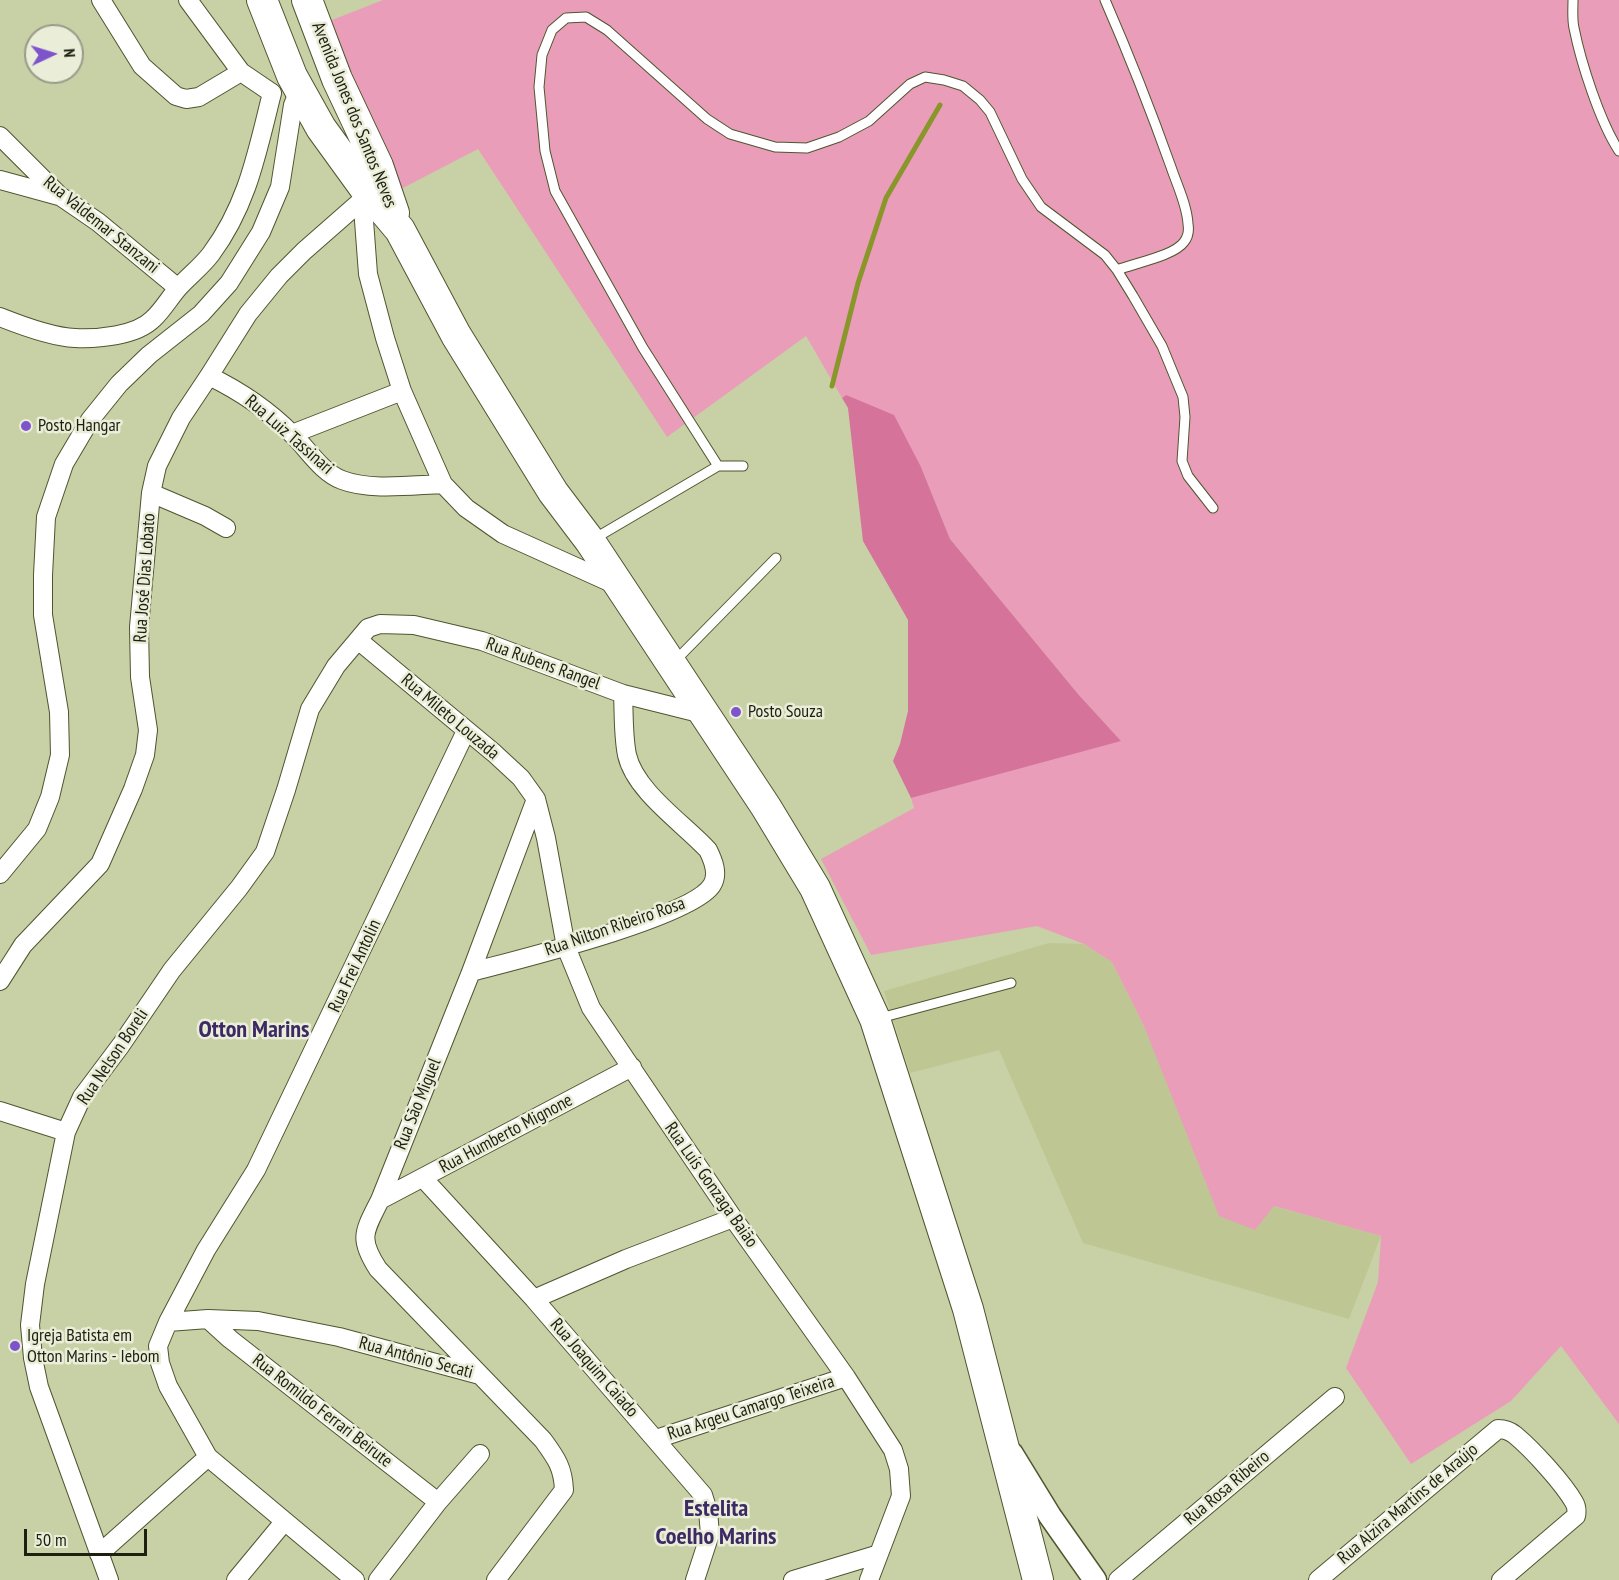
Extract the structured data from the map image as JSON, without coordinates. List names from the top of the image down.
{
  "streets": {
    "highway": ["Avenida Jones dos Santos Neves"],
    "street": [
      "Rua Valdemar Stanzani",
      "Rua Luiz Tassinari",
      "Rua José Dias Lobato",
      "Rua Rubens Rangel",
      "Rua Mileto Louzada",
      "Rua Nilton Ribeiro Rosa",
      "Rua Frei Antolin",
      "Rua Nelson Boreli",
      "Rua São Miguel",
      "Rua Humberto Mignone",
      "Rua Luís Gonzaga Baião",
      "Rua Antônio Secati",
      "Rua Joaquim Caiado",
      "Rua Argeu Camargo Teixeira",
      "Rua Romildo Ferrari Beirute",
      "Rua Rosa Ribeiro",
      "Rua Alzira Martins de Araújo"
    ]
  },
  "crossings": [
    ["Rua Luiz Tassinari", "Rua José Dias Lobato"],
    ["Rua Rubens Rangel", "Rua Nilton Ribeiro Rosa"],
    ["Rua Rubens Rangel", "Rua Nelson Boreli"],
    ["Rua Mileto Louzada", "Rua Frei Antolin"],
    ["Rua Mileto Louzada", "Rua Nelson Boreli"],
    ["Rua Mileto Louzada", "Rua São Miguel"],
    ["Rua Mileto Louzada", "Rua Luís Gonzaga Baião"],
    ["Rua Nilton Ribeiro Rosa", "Rua São Miguel"],
    ["Rua Nilton Ribeiro Rosa", "Rua Luís Gonzaga Baião"],
    ["Rua Frei Antolin", "Rua Antônio Secati"],
    ["Rua São Miguel", "Rua Humberto Mignone"],
    ["Rua São Miguel", "Rua Luís Gonzaga Baião"],
    ["Rua São Miguel", "Rua Antônio Secati"],
    ["Rua Humberto Mignone", "Rua Luís Gonzaga Baião"],
    ["Rua Humberto Mignone", "Rua Joaquim Caiado"],
    ["Rua Luís Gonzaga Baião", "Rua Argeu Camargo Teixeira"],
    ["Rua Antônio Secati", "Rua Romildo Ferrari Beirute"],
    ["Rua Joaquim Caiado", "Rua Argeu Camargo Teixeira"]
  ],
  "districts": ["Otton Marins", "Estelita Coelho Marins"],
  "places": ["Posto Hangar", "Posto Souza", "Igreja Batista em Otton Marins - Iebom"],
  "scale_bar": "50 m",
  "north": "right"
}
